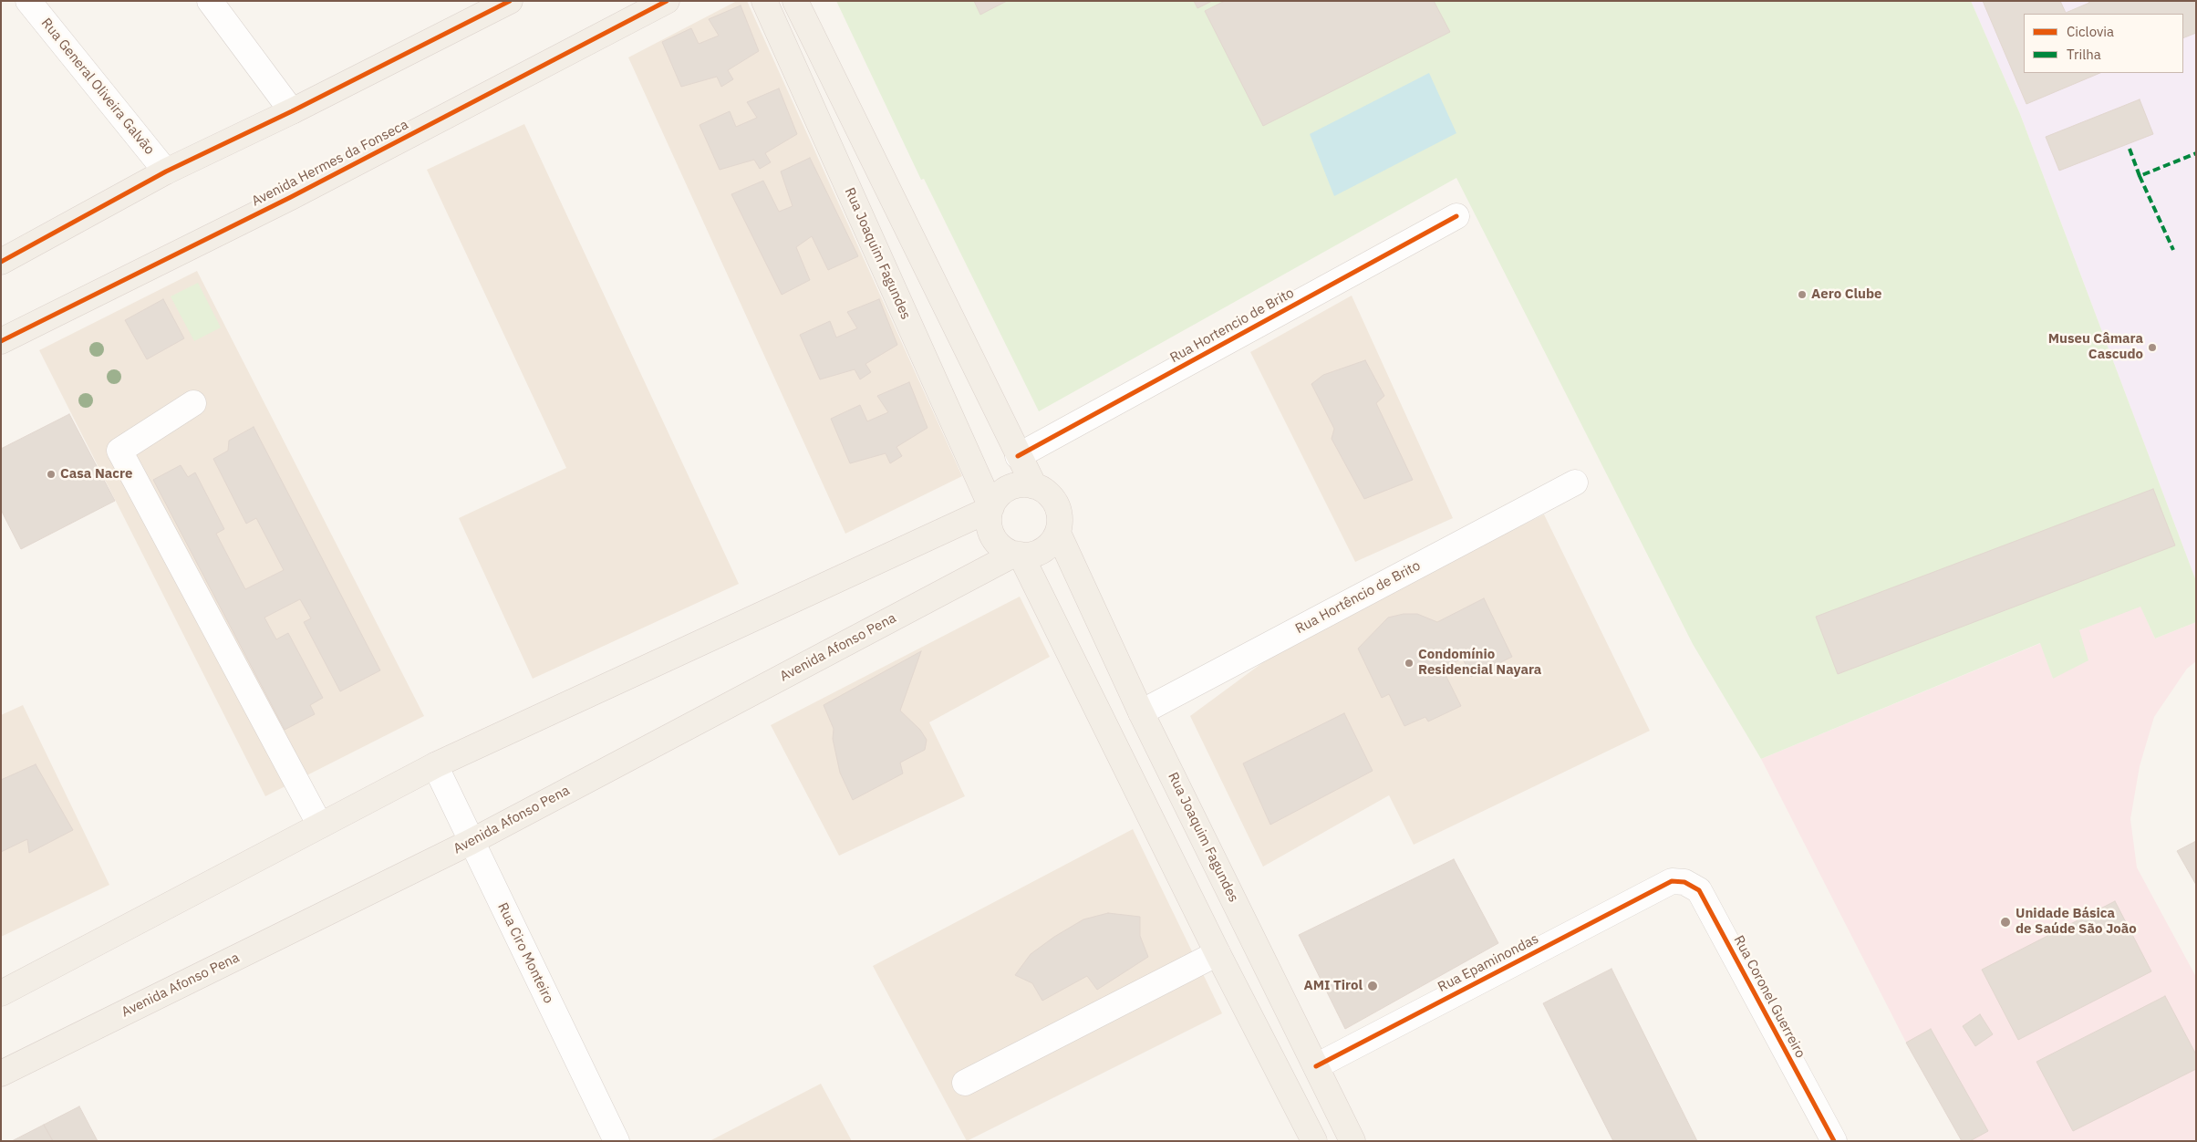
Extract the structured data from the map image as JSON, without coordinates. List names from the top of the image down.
{
  "streets": {
    "main road": ["Avenida Hermes da Fonseca", "Rua Joaquim Fagundes", "Avenida Afonso Pena"],
    "street": [
      "Rua General Oliveira Galvão",
      "Rua Hortencio de Brito",
      "Rua Hortêncio de Brito",
      "Rua Ciro Monteiro",
      "Rua Epaminondas",
      "Rua Coronel Guerreiro"
    ]
  },
  "crossings": [
    ["Rua Joaquim Fagundes", "Rua Hortêncio de Brito"],
    ["Rua Joaquim Fagundes", "Avenida Afonso Pena"],
    ["Rua Joaquim Fagundes", "Rua Epaminondas"],
    ["Avenida Afonso Pena", "Rua Ciro Monteiro"],
    ["Rua Epaminondas", "Rua Coronel Guerreiro"]
  ],
  "places": [
    "Aero Clube",
    "Museu Câmara Cascudo",
    "Casa Nacre",
    "Condomínio Residencial Nayara",
    "Unidade Básica de Saúde São João",
    "AMI Tirol"
  ],
  "legend": ["Ciclovia", "Trilha"]
}
